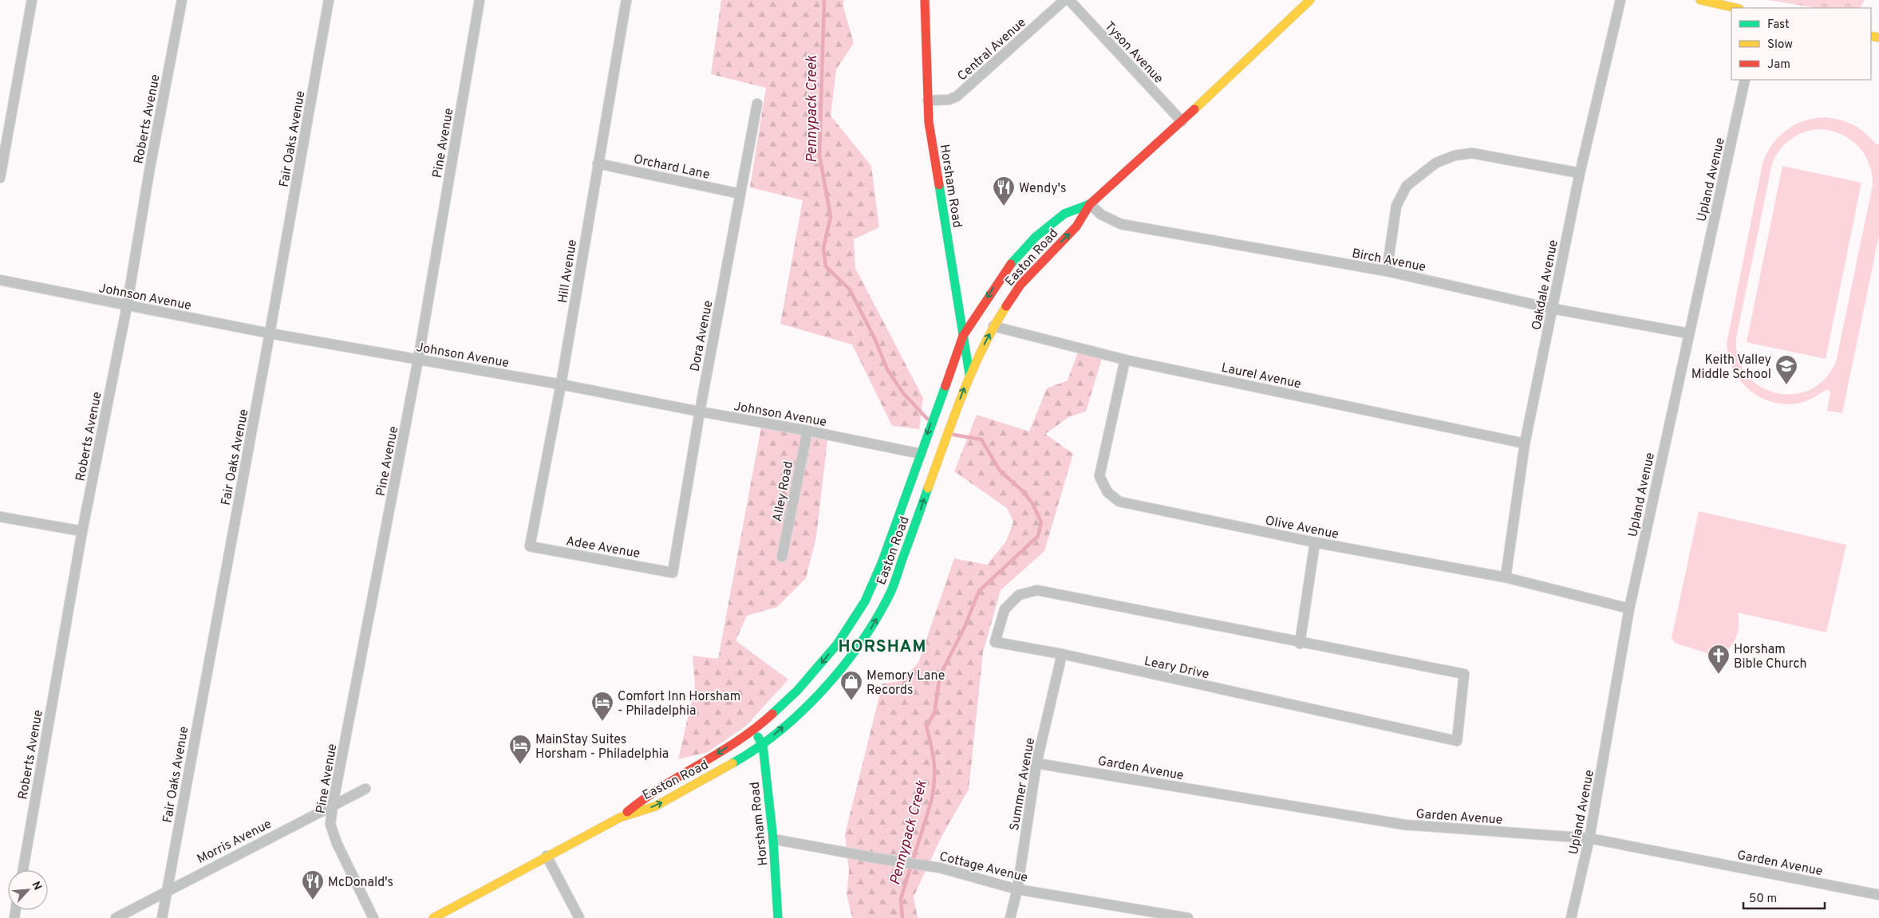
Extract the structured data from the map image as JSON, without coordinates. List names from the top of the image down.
{
  "streets": {
    "main road": ["Horsham Road", "Easton Road"],
    "street": [
      "Central Avenue",
      "Tyson Avenue",
      "Roberts Avenue",
      "Fair Oaks Avenue",
      "Pine Avenue",
      "Orchard Lane",
      "Upland Avenue",
      "Birch Avenue",
      "Hill Avenue",
      "Oakdale Avenue",
      "Johnson Avenue",
      "Dora Avenue",
      "Laurel Avenue",
      "Alley Road",
      "Olive Avenue",
      "Adee Avenue",
      "Leary Drive",
      "Garden Avenue",
      "Summer Avenue",
      "Morris Avenue",
      "Cottage Avenue"
    ]
  },
  "crossings": [
    ["Central Avenue", "Horsham Road"],
    ["Tyson Avenue", "Easton Road"],
    ["Roberts Avenue", "Johnson Avenue"],
    ["Fair Oaks Avenue", "Johnson Avenue"],
    ["Fair Oaks Avenue", "Morris Avenue"],
    ["Pine Avenue", "Johnson Avenue"],
    ["Pine Avenue", "Morris Avenue"],
    ["Orchard Lane", "Hill Avenue"],
    ["Orchard Lane", "Dora Avenue"],
    ["Upland Avenue", "Birch Avenue"],
    ["Upland Avenue", "Olive Avenue"],
    ["Upland Avenue", "Garden Avenue"],
    ["Horsham Road", "Easton Road"],
    ["Horsham Road", "Cottage Avenue"],
    ["Easton Road", "Birch Avenue"],
    ["Easton Road", "Johnson Avenue"],
    ["Easton Road", "Laurel Avenue"],
    ["Birch Avenue", "Oakdale Avenue"],
    ["Hill Avenue", "Johnson Avenue"],
    ["Hill Avenue", "Adee Avenue"],
    ["Oakdale Avenue", "Laurel Avenue"],
    ["Oakdale Avenue", "Olive Avenue"],
    ["Johnson Avenue", "Dora Avenue"],
    ["Johnson Avenue", "Alley Road"],
    ["Dora Avenue", "Adee Avenue"],
    ["Laurel Avenue", "Olive Avenue"],
    ["Leary Drive", "Summer Avenue"],
    ["Garden Avenue", "Summer Avenue"],
    ["Summer Avenue", "Cottage Avenue"]
  ],
  "districts": ["HORSHAM"],
  "water": ["Pennypack Creek"],
  "places": {
    "restaurant": ["Wendy's", "McDonald's"],
    "school or university": ["Keith Valley Middle School"],
    "church": ["Horsham Bible Church"],
    "shop": ["Memory Lane Records"],
    "hotel": ["Comfort Inn Horsham - Philadelphia", "MainStay Suites Horsham - Philadelphia"]
  },
  "legend": ["Fast", "Slow", "Jam"],
  "scale_bar": "50 m",
  "north": "top right"
}
